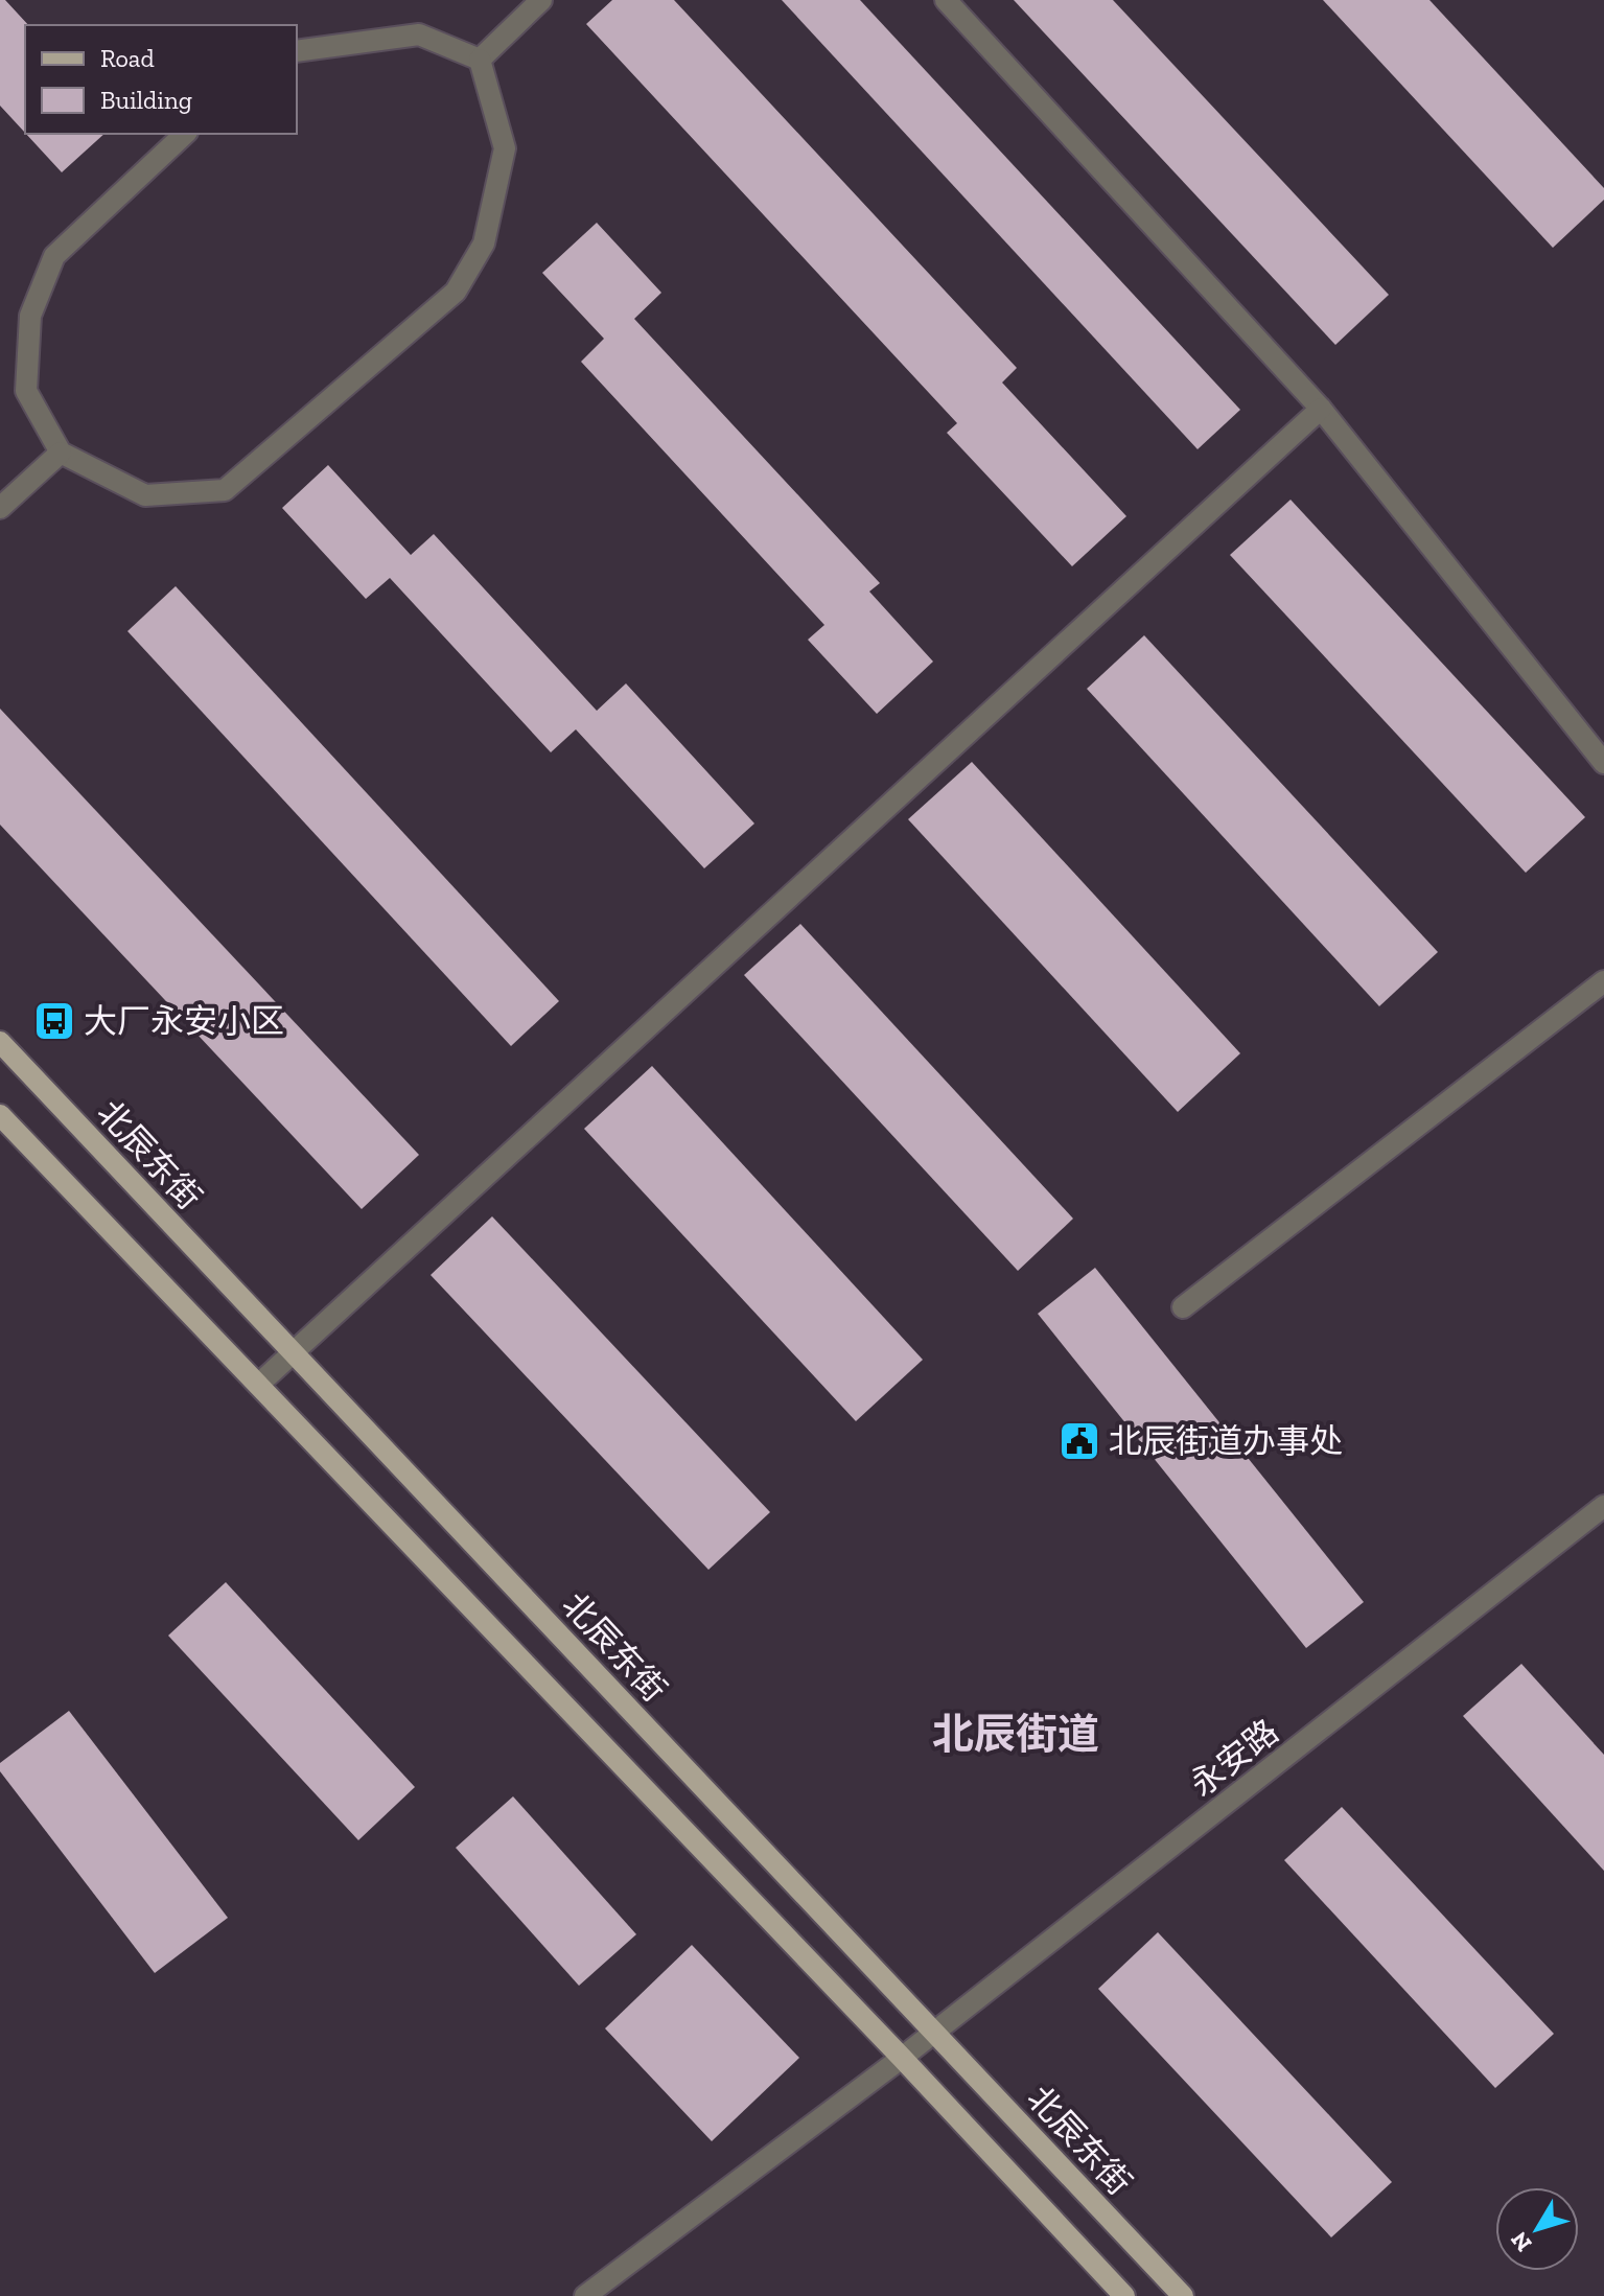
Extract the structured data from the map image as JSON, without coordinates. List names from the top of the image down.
{
  "streets": {
    "main road": ["北辰东街"],
    "street": ["永安路"]
  },
  "crossings": [
    ["北辰东街", "永安路"]
  ],
  "districts": ["北辰街道"],
  "places": {
    "bus stop": ["大厂永安小区"],
    "public building": ["北辰街道办事处"]
  },
  "legend": ["Road", "Building"],
  "north": "bottom left"
}
